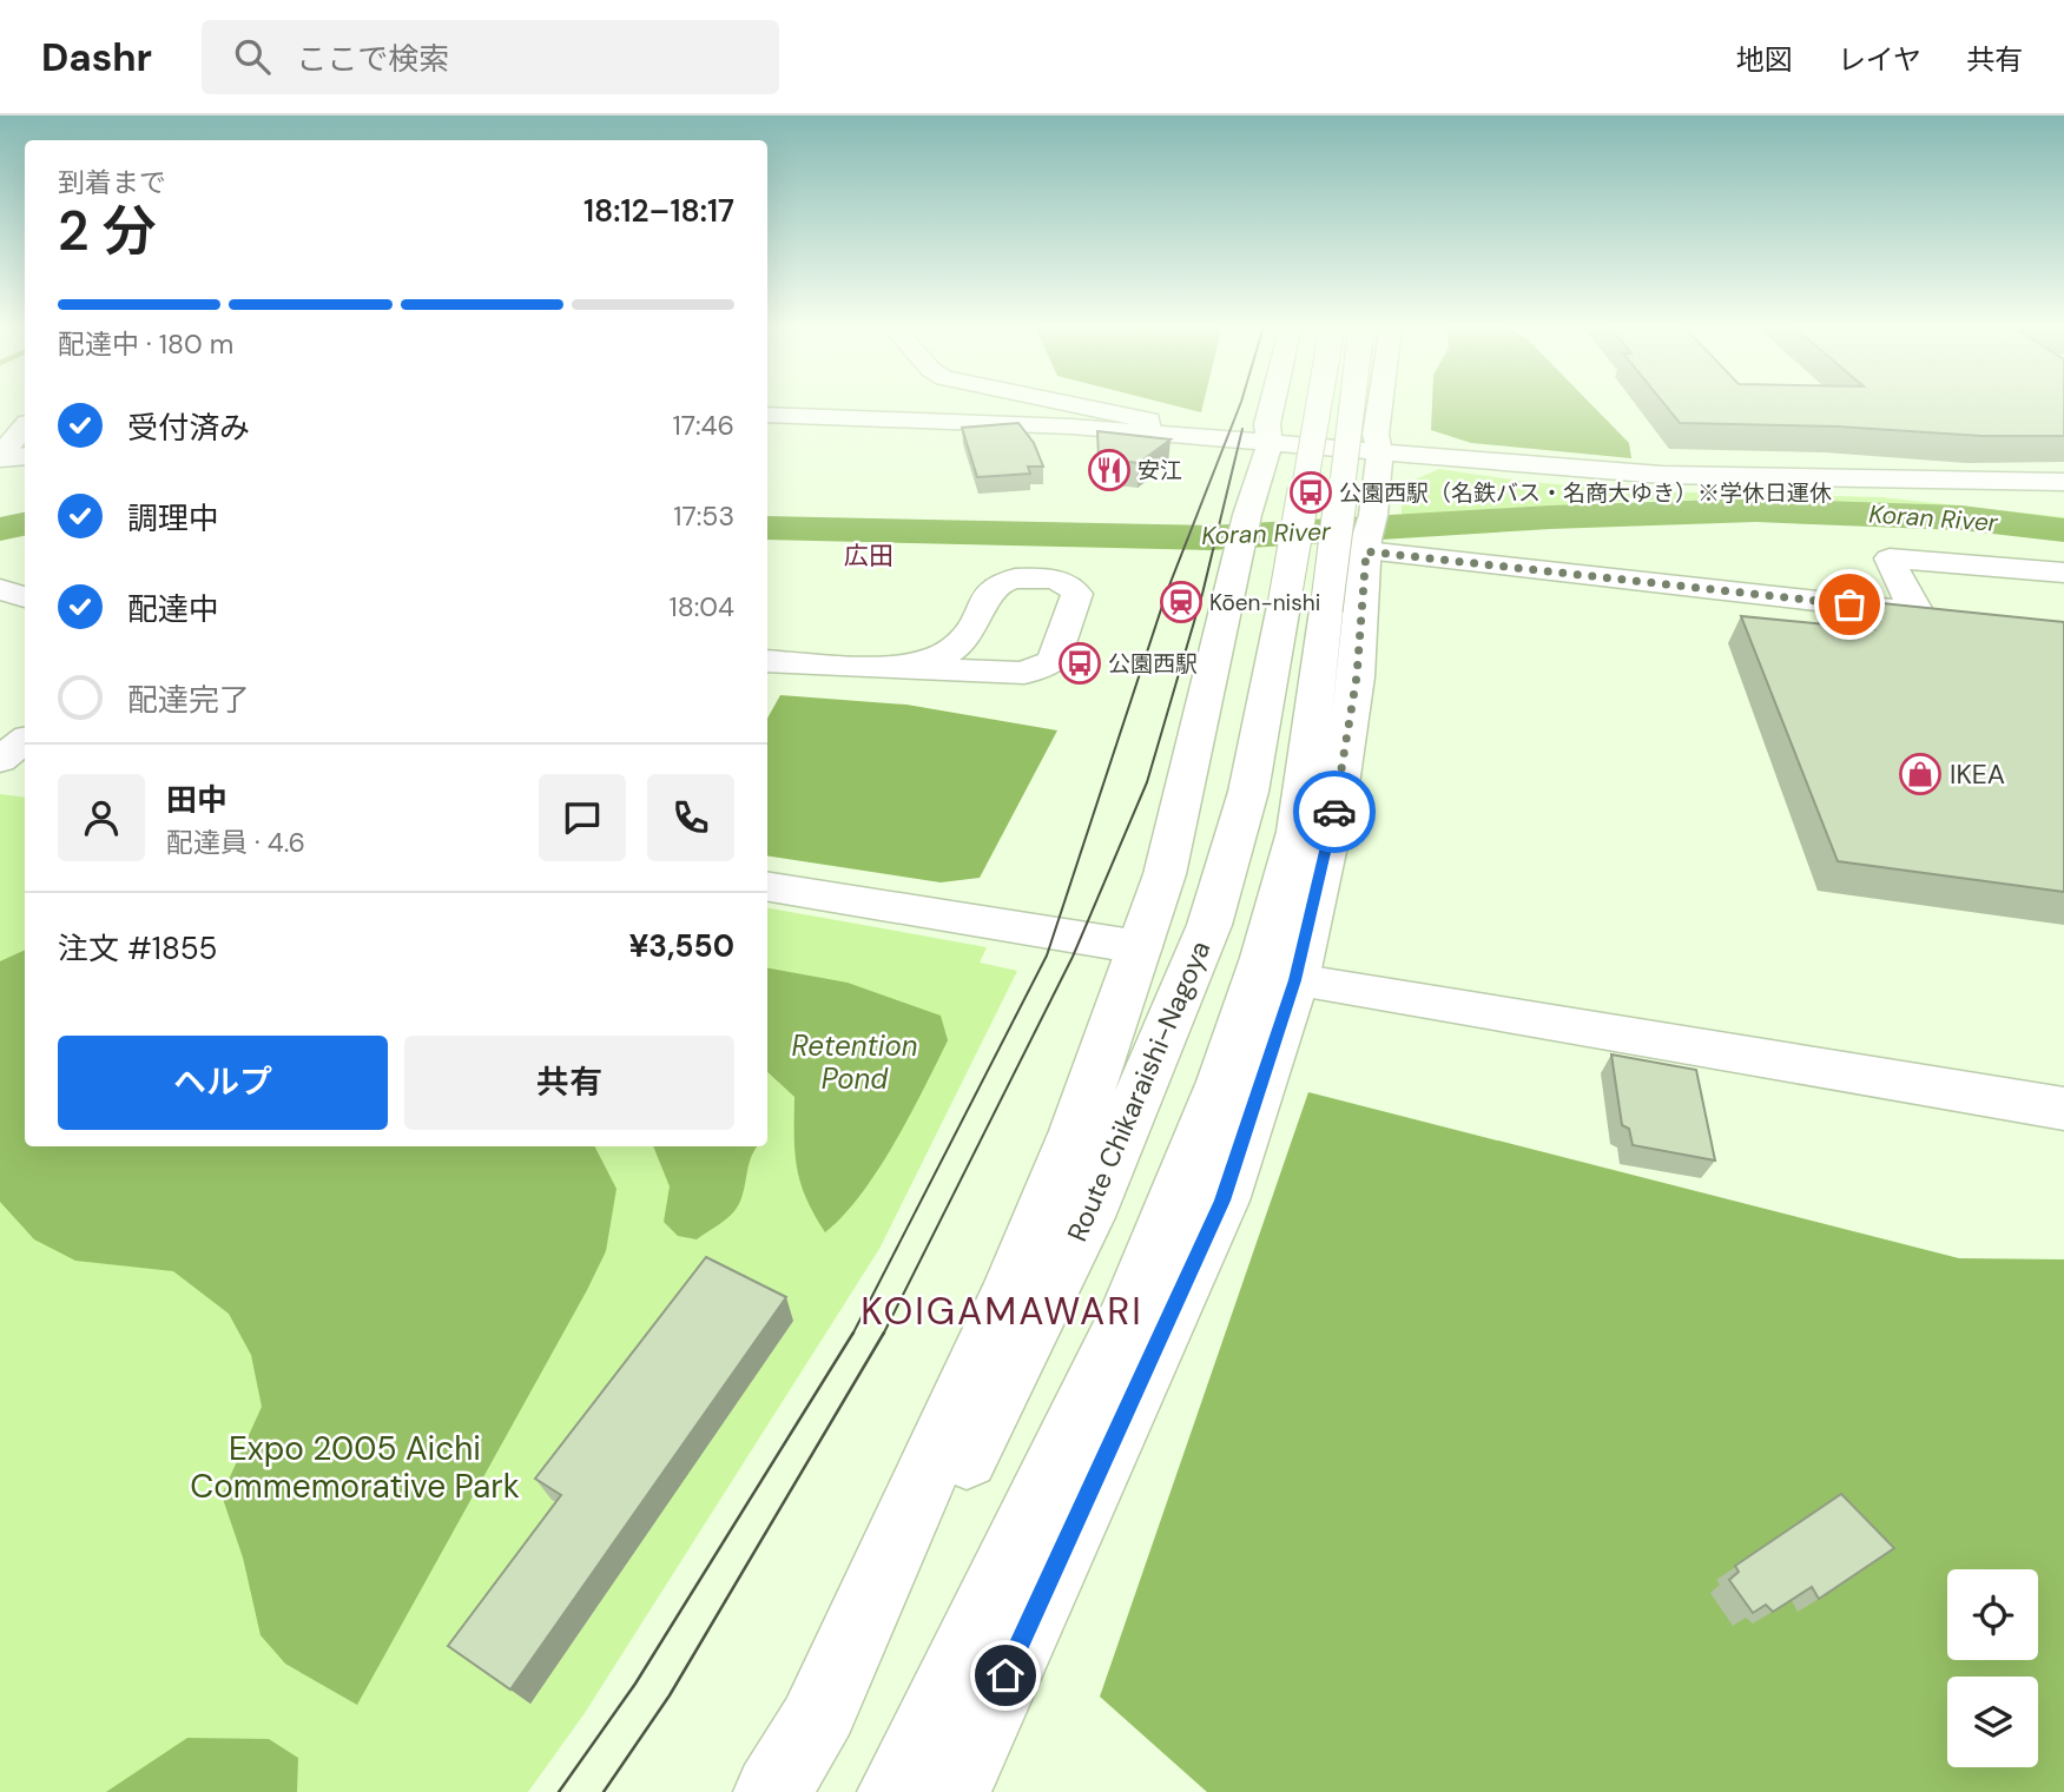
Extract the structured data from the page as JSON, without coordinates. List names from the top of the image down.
{
  "streets": {
    "main road": ["Route Chikaraishi-Nagoya"]
  },
  "districts": ["広田", "KOIGAMAWARI"],
  "water": ["Koran River", "Retention Pond"],
  "parks": ["Expo 2005 Aichi Commemorative Park"],
  "places": {
    "restaurant": ["安江"],
    "bus stop": ["公園西駅（名鉄バス・名商大ゆき）※学休日運休", "公園西駅"],
    "station": ["Kōen-nishi"],
    "shop": ["IKEA"]
  },
  "page": {
    "header": "Dashr",
    "search": "ここで検索",
    "nav": ["地図", "レイヤ", "共有"],
    "heading": ["2 分", "到着まで", "18:12–18:17"],
    "panel": [
      "田中",
      "配達員 · 4.6",
      "注文 #1855",
      "¥3,550"
    ],
    "bar": "配達中 · 180 m",
    "list": [
      ["受付済み", "17:46"],
      ["調理中", "17:53"],
      ["配達中", "18:04"],
      "配達完了"
    ],
    "buttons": ["ヘルプ", "共有"]
  }
}
